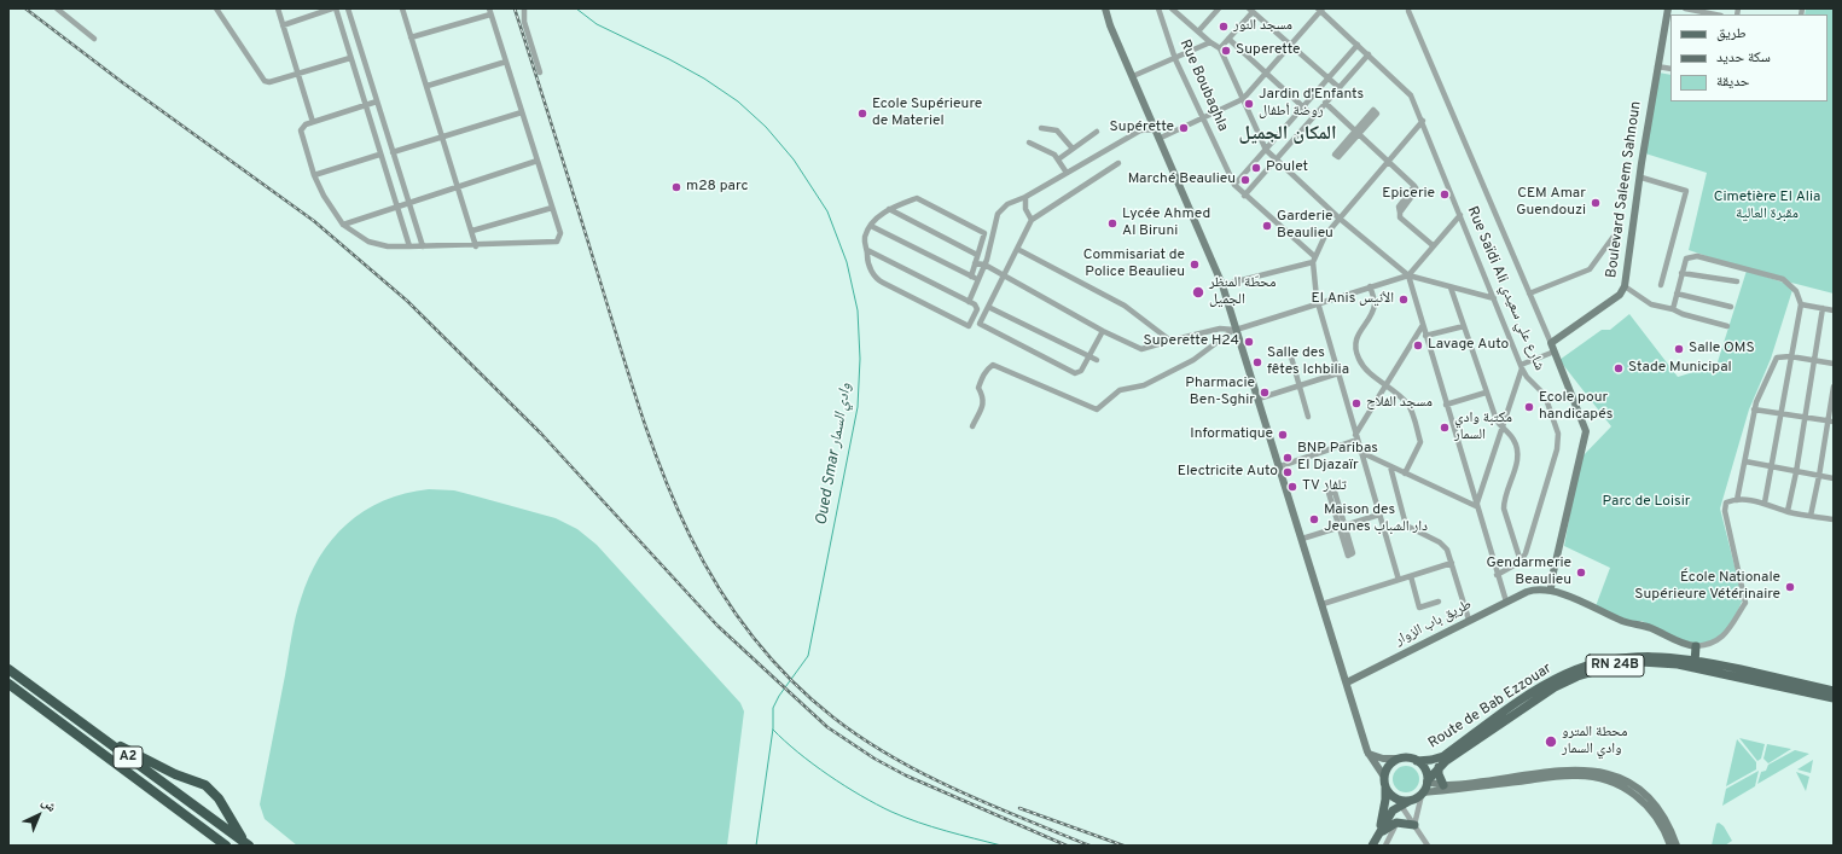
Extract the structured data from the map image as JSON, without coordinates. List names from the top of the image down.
{
  "streets": {
    "highway": ["A2"],
    "main road": [
      "Boulevard Saleem Sahnoun",
      "طريق باب الزوار",
      "RN 24B",
      "Route de Bab Ezzouar"
    ],
    "street": ["Rue Boubaghla", "Rue Saïdi Ali شارع علي سعيدي"]
  },
  "districts": ["المكان الجميل"],
  "water": ["Oued Smar وادي السمار"],
  "parks": ["Cimetière El Alia مقبرة العالية", "Parc de Loisir"],
  "places": [
    "مسجد النور",
    "Superette",
    "Jardin d'Enfants روضة أطفال",
    "Ecole Supérieure de Materiel",
    "Supérette",
    "Poulet",
    "Marché Beaulieu",
    "m28 parc",
    "Epicerie",
    "CEM Amar Guendouzi",
    "Lycée Ahmed Al Biruni",
    "Garderie Beaulieu",
    "Commisariat de Police Beaulieu",
    "محطّة المنظر الجميل",
    "El Anis الأنيس",
    "Superette H24",
    "Lavage Auto",
    "Salle OMS",
    "Salle des fêtes Ichbilia",
    "Stade Municipal",
    "Pharmacie Ben-Sghir",
    "مسجد الفلاح",
    "Ecole pour handicapés",
    "مكتبة وادي السمار",
    "Informatique",
    "BNP Paribas El Djazaïr",
    "Electricite Auto",
    "TV تلفاز",
    "Maison des Jeunes دار الشباب",
    "Gendarmerie Beaulieu",
    "École Nationale Supérieure Vétérinaire",
    "محطة المترو وادي السمار"
  ],
  "legend": ["طريق", "سكة حديد", "حديقة"],
  "north": "top right"
}
